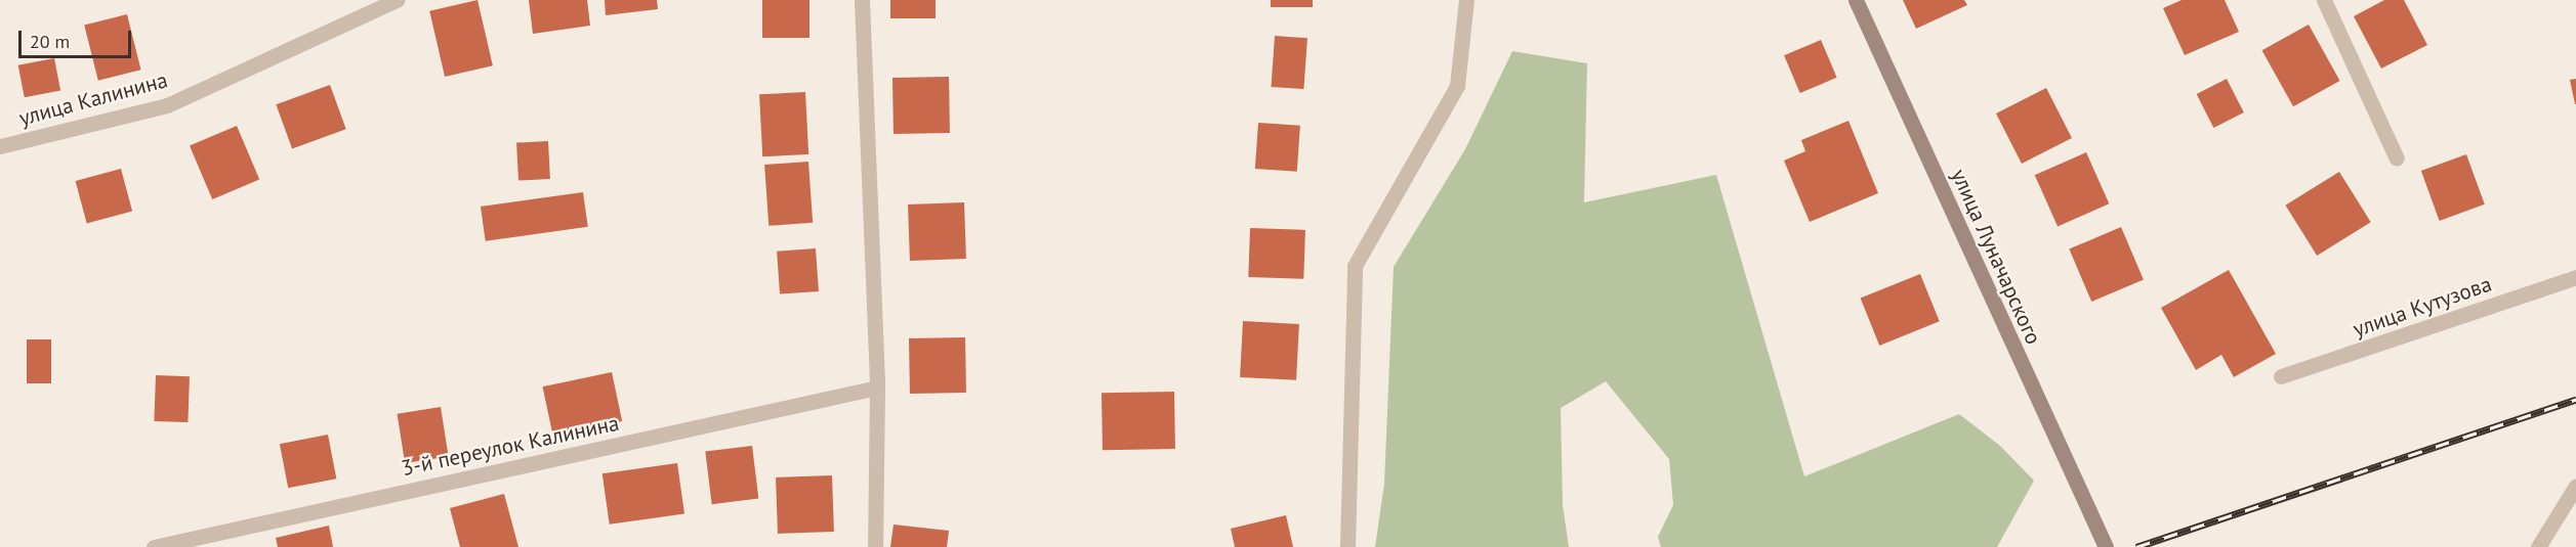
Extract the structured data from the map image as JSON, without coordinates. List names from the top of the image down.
{
  "streets": {
    "main road": ["улица Луначарского"],
    "street": ["улица Калинина", "улица Кутузова", "3-й переулок Калинина"]
  },
  "scale_bar": "20 m"
}
